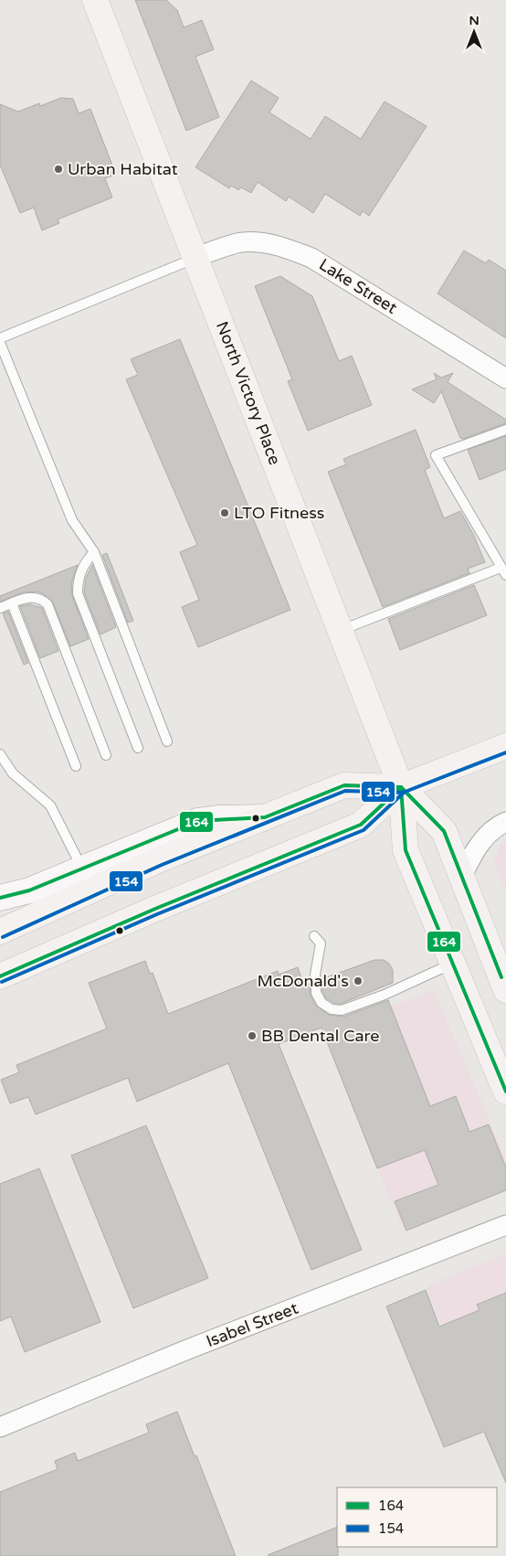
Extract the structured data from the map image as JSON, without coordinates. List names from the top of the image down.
{
  "streets": {
    "main road": ["North Victory Place"],
    "street": ["Lake Street", "Isabel Street"]
  },
  "crossings": [
    ["Lake Street", "North Victory Place"]
  ],
  "places": [
    "Urban Habitat",
    "LTO Fitness",
    "McDonald's",
    "BB Dental Care"
  ],
  "lines": ["transit line 154", "transit line 164"],
  "legend": ["164", "154"],
  "north": "top"
}
